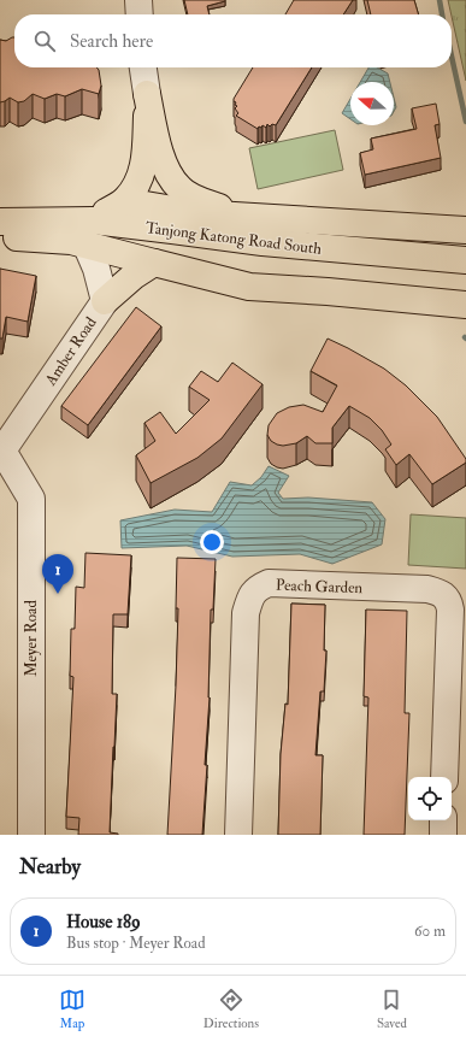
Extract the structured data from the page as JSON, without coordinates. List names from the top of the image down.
{
  "streets": {
    "main road": ["Tanjong Katong Road South"],
    "street": ["Amber Road", "Peach Garden", "Meyer Road"]
  },
  "crossings": [
    ["Tanjong Katong Road South", "Amber Road"],
    ["Amber Road", "Meyer Road"]
  ],
  "north": "left",
  "page": {
    "search": "Search here",
    "pins": "1",
    "heading": "Nearby",
    "list": [
      {
        "mark": "1",
        "name": "House 189",
        "note": "Bus stop · Meyer Road",
        "value": "60 m"
      }
    ],
    "nav": ["Map", "Directions", "Saved"]
  }
}
